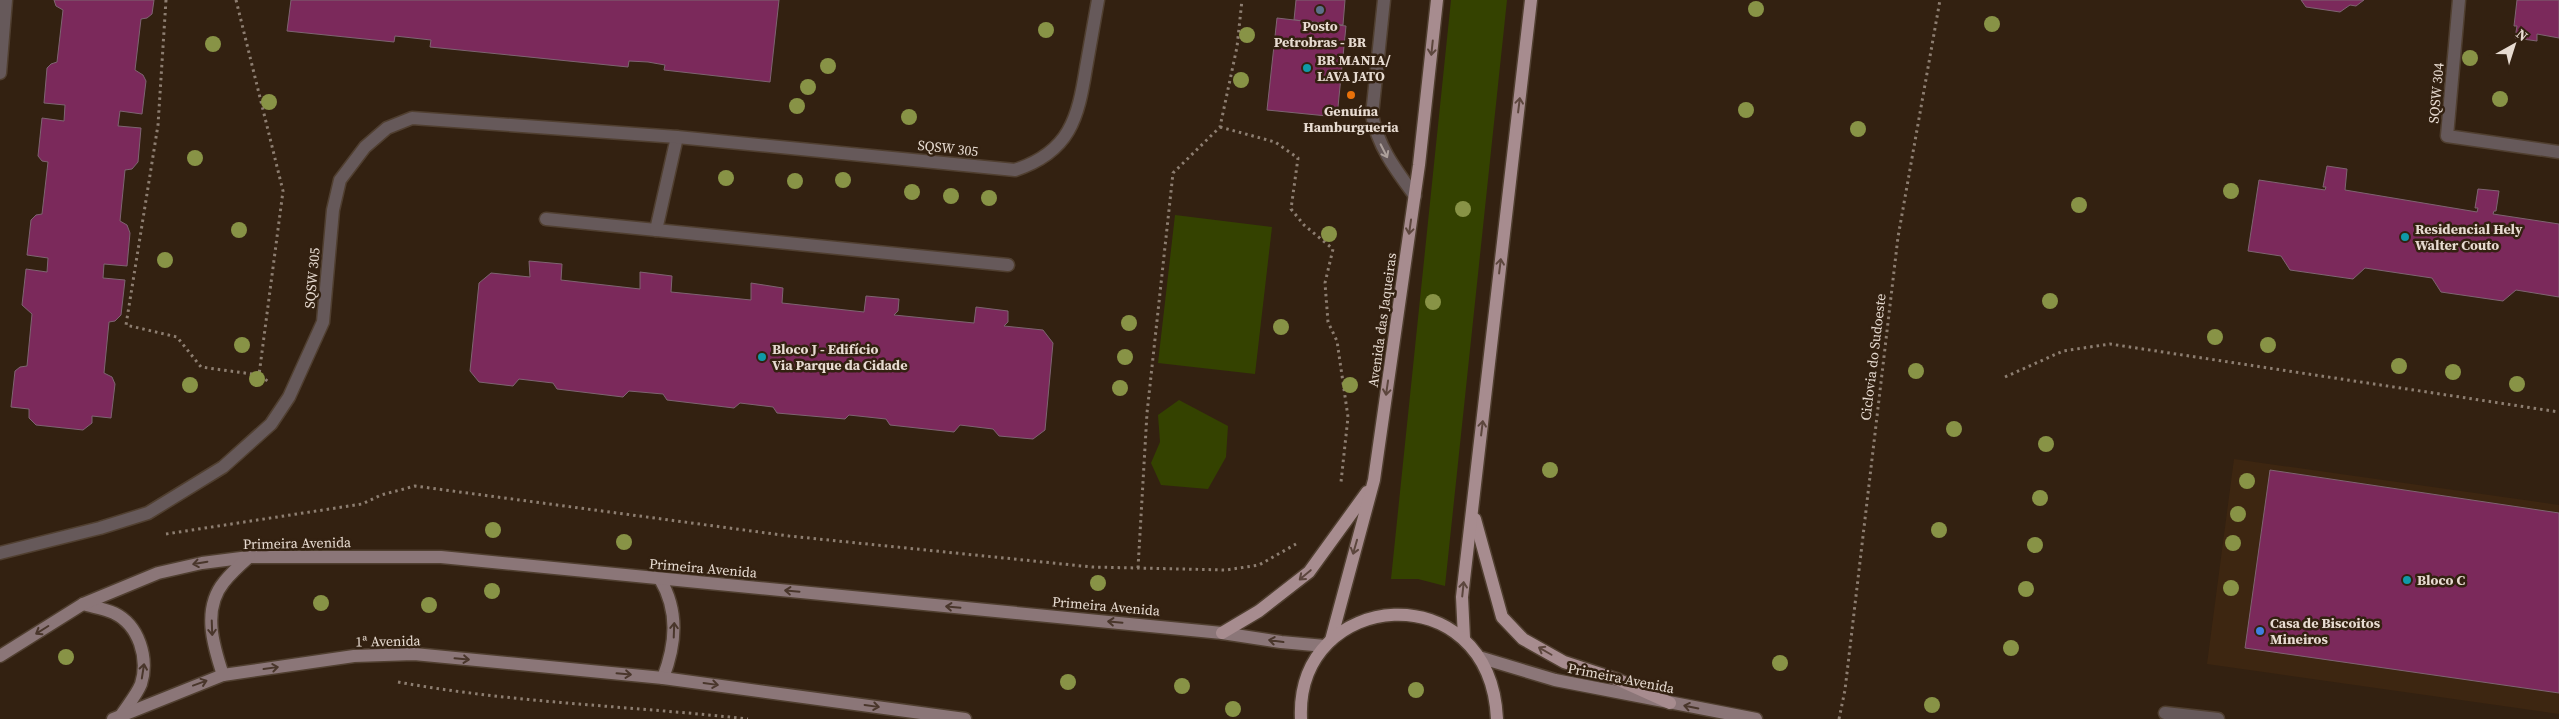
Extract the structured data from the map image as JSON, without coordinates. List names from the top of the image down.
{
  "streets": {
    "main road": ["Avenida das Jaqueiras", "Primeira Avenida", "1ª Avenida"],
    "street": ["SQSW 304", "SQSW 305"],
    "path": ["Ciclovia do Sudoeste"]
  },
  "crossings": [
    ["Avenida das Jaqueiras", "Primeira Avenida"]
  ],
  "one_way": ["1ª Avenida"],
  "places": [
    "Posto Petrobras - BR",
    "BR MANIA/ LAVA JATO",
    "Genuína Hamburgueria",
    "Residencial Hely Walter Couto",
    "Bloco J - Edifício Via Parque da Cidade",
    "Bloco C",
    "Casa de Biscoitos Mineiros"
  ],
  "north": "top right"
}
